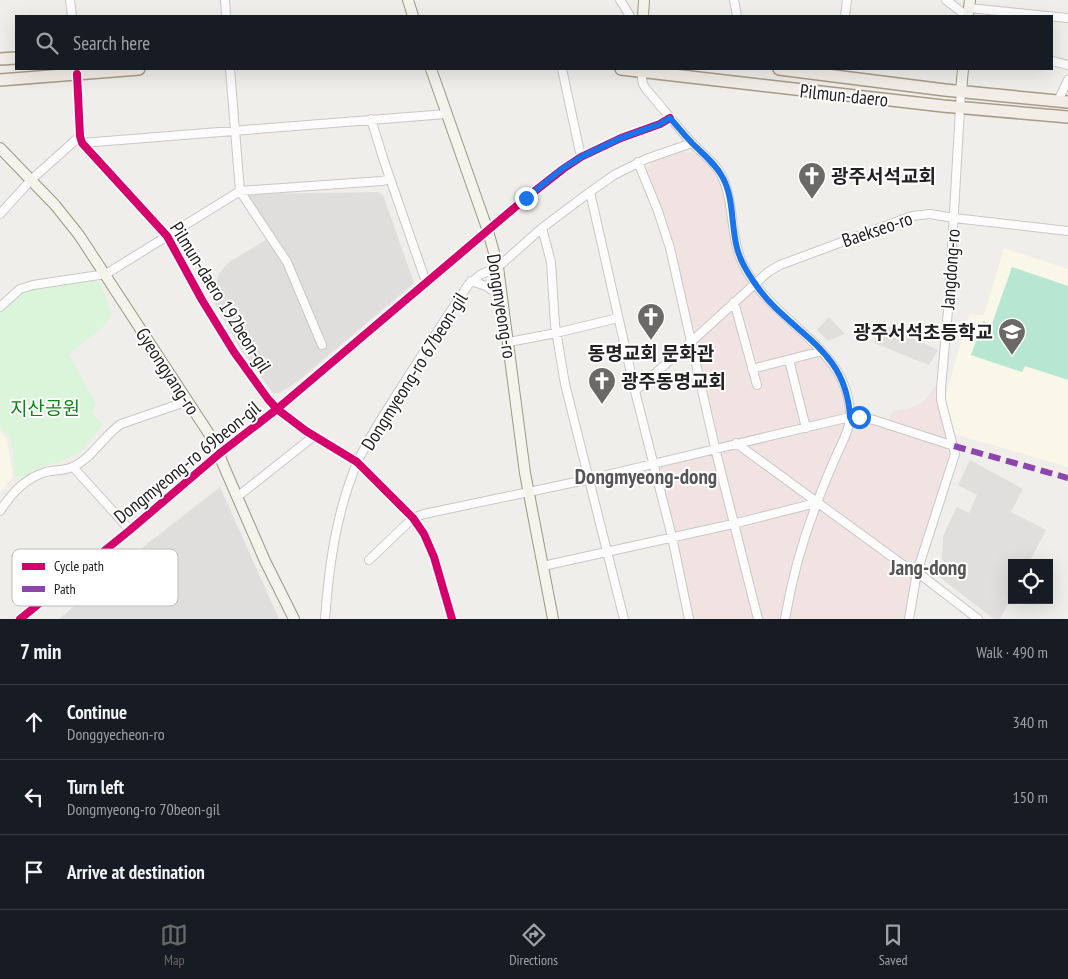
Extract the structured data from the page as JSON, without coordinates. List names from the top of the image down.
{
  "streets": {
    "main road": ["Pilmun-daero"],
    "street": [
      "Baekseo-ro",
      "Jangdong-ro",
      "Pilmun-daero 192beon-gil",
      "Dongmyeong-ro",
      "Gyeongyang-ro",
      "Dongmyeong-ro 67beon-gil",
      "Dongmyeong-ro 69beon-gil"
    ]
  },
  "crossings": [
    ["Pilmun-daero", "Jangdong-ro"],
    ["Baekseo-ro", "Jangdong-ro"],
    ["Pilmun-daero 192beon-gil", "Gyeongyang-ro"],
    ["Pilmun-daero 192beon-gil", "Dongmyeong-ro 67beon-gil"],
    ["Pilmun-daero 192beon-gil", "Dongmyeong-ro 69beon-gil"],
    ["Dongmyeong-ro", "Dongmyeong-ro 67beon-gil"],
    ["Dongmyeong-ro", "Dongmyeong-ro 69beon-gil"],
    ["Gyeongyang-ro", "Dongmyeong-ro 69beon-gil"]
  ],
  "districts": ["Dongmyeong-dong", "Jang-dong"],
  "parks": ["지산공원"],
  "places": {
    "church": ["광주서석교회", "동명교회 문화관", "광주동명교회"],
    "school or university": ["광주서석초등학교"]
  },
  "legend": ["Cycle path", "Path"],
  "page": {
    "search": "Search here",
    "heading": ["7 min", "Walk · 490 m"],
    "list": [
      ["Continue", "Donggyecheon-ro", "340 m"],
      ["Turn left", "Dongmyeong-ro 70beon-gil", "150 m"],
      "Arrive at destination"
    ],
    "nav": ["Map", "Directions", "Saved"]
  }
}
